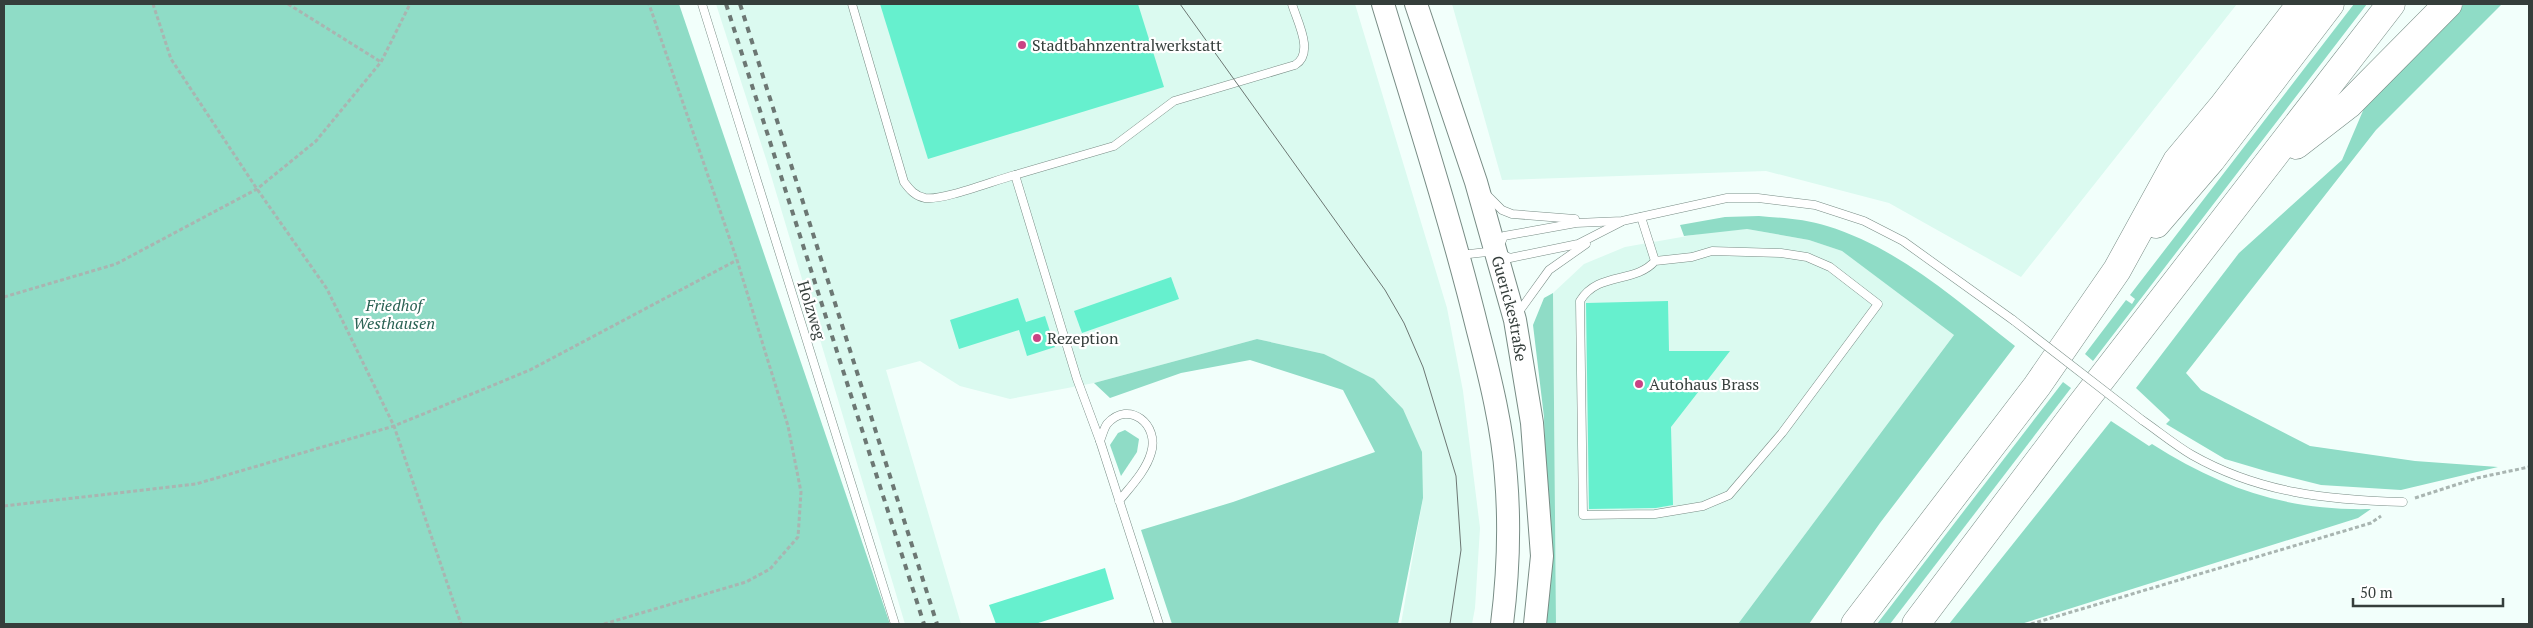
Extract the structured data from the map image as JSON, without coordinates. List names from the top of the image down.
{
  "streets": {
    "main road": ["Guerickestraße"],
    "lane": ["Holzweg"]
  },
  "parks": ["Friedhof Westhausen"],
  "places": ["Stadtbahnzentralwerkstatt", "Rezeption", "Autohaus Brass"],
  "scale_bar": "50 m"
}
